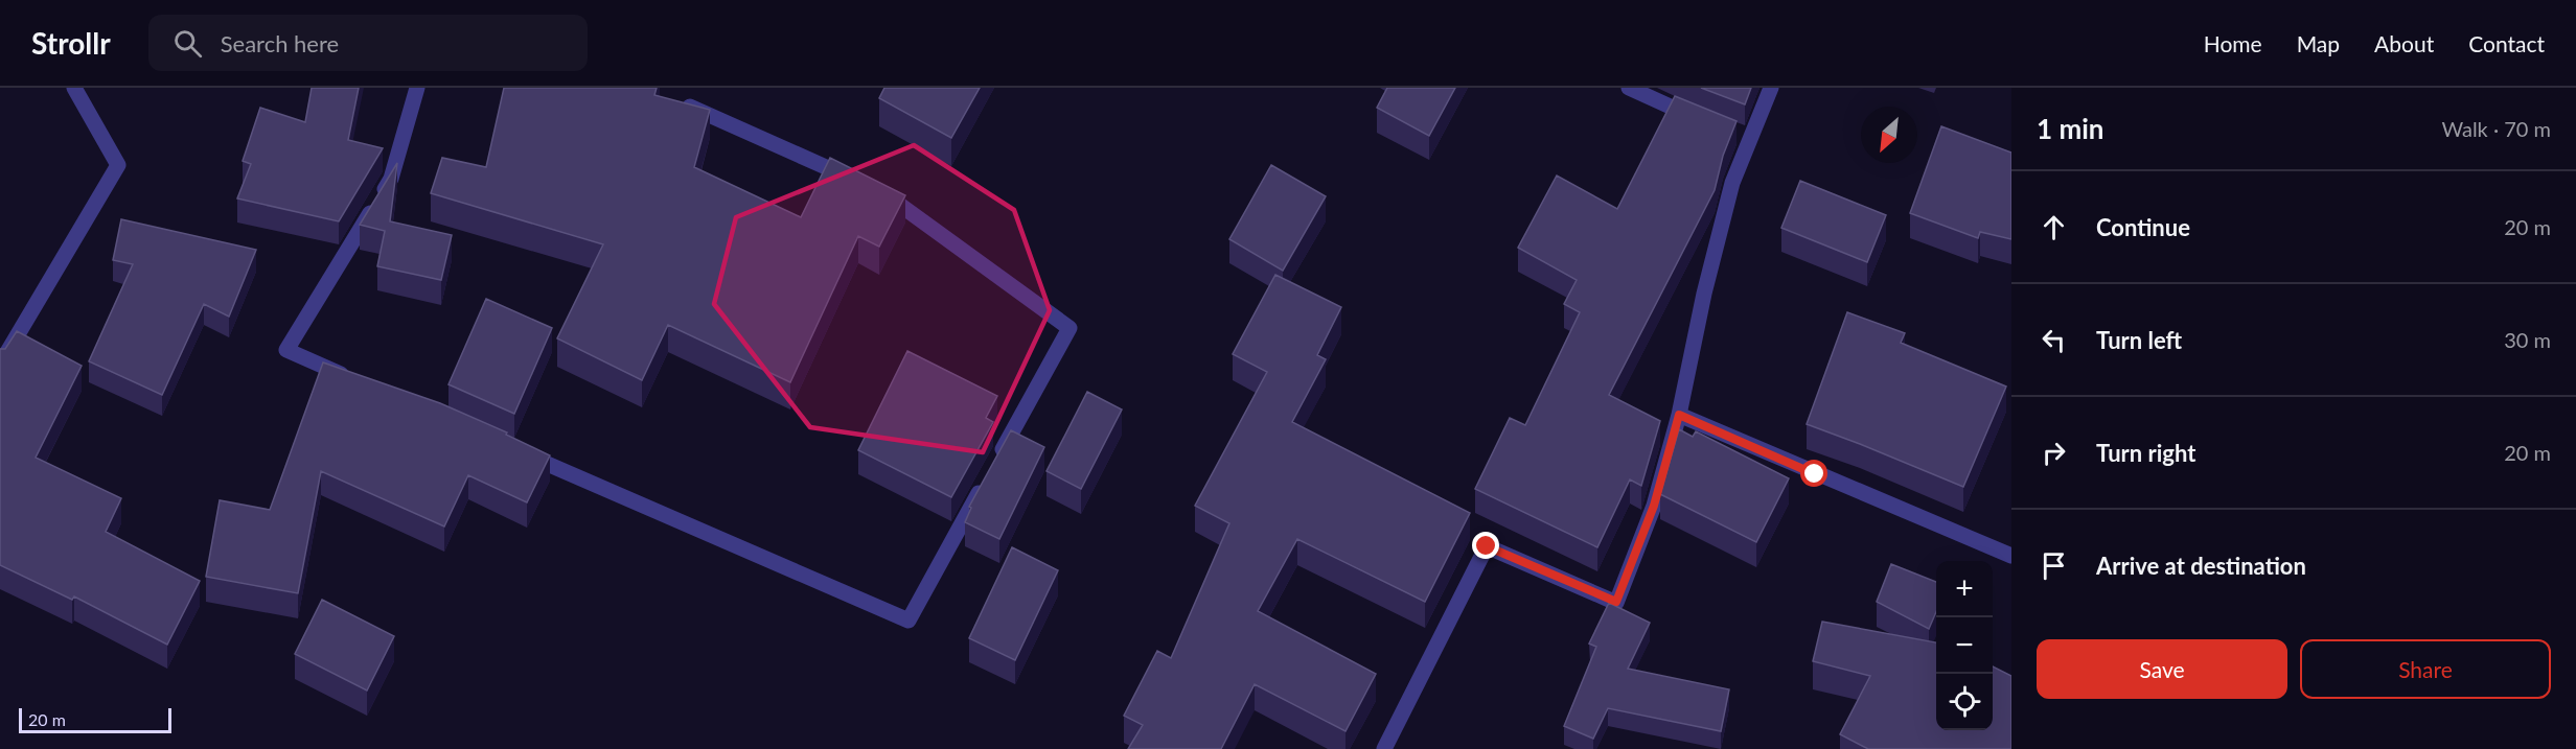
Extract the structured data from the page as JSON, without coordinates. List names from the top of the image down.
{
  "scale_bar": "20 m",
  "north": "bottom left",
  "page": {
    "header": "Strollr",
    "search": "Search here",
    "nav": [
      "Home",
      "Map",
      "About",
      "Contact"
    ],
    "heading": ["1 min", "Walk · 70 m"],
    "list": [
      ["Continue", "20 m"],
      ["Turn left", "30 m"],
      ["Turn right", "20 m"],
      "Arrive at destination"
    ],
    "map_buttons": ["+", "−"],
    "buttons": ["Save", "Share"],
    "scale": "20 m"
  }
}
